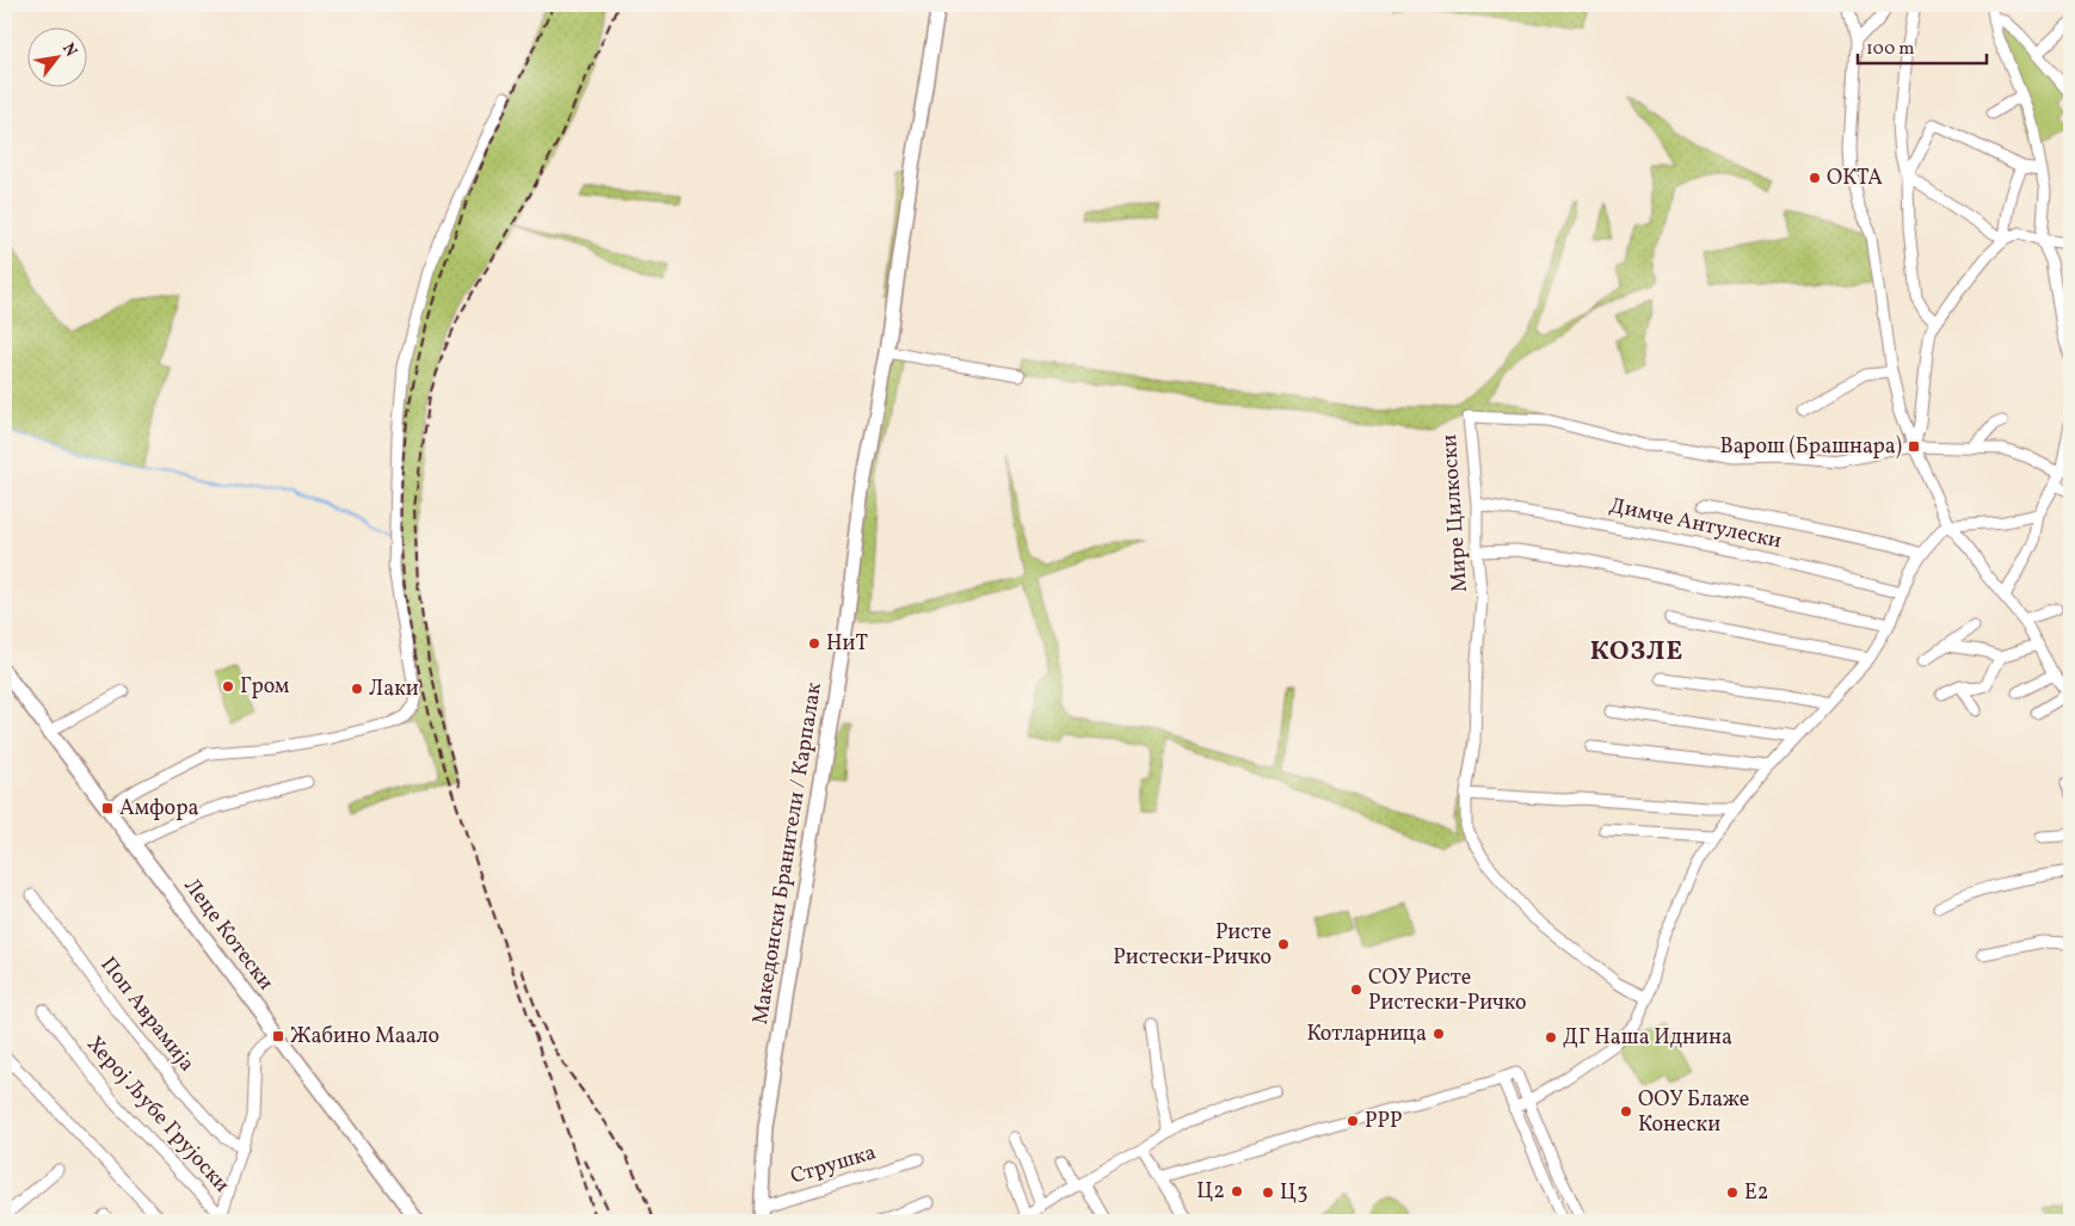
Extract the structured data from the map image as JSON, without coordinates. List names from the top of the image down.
{
  "streets": {
    "main road": ["Македонски Бранители / Карпалак", "Леце Котески"],
    "street": [
      "Мире Цилкоски",
      "Димче Антулески",
      "Поп Аврамија",
      "Херој Љубе Грујоски",
      "Струшка"
    ]
  },
  "crossings": [
    ["Мире Цилкоски", "Димче Антулески"],
    ["Македонски Бранители / Карпалак", "Струшка"]
  ],
  "districts": ["КОЗЛЕ"],
  "places": {
    "other": [
      "ОКТА",
      "НиТ",
      "Гром",
      "Лаки",
      "Ристе Ристески-Ричко",
      "СОУ Ристе Ристески-Ричко",
      "Котларница",
      "ДГ Наша Иднина",
      "ООУ Блаже Конески",
      "РРР",
      "Ц2",
      "Ц3",
      "Е2"
    ],
    "transit": ["Варош (Брашнара)", "Амфора", "Жабино Маало"]
  },
  "scale_bar": "100 m",
  "north": "top right"
}
